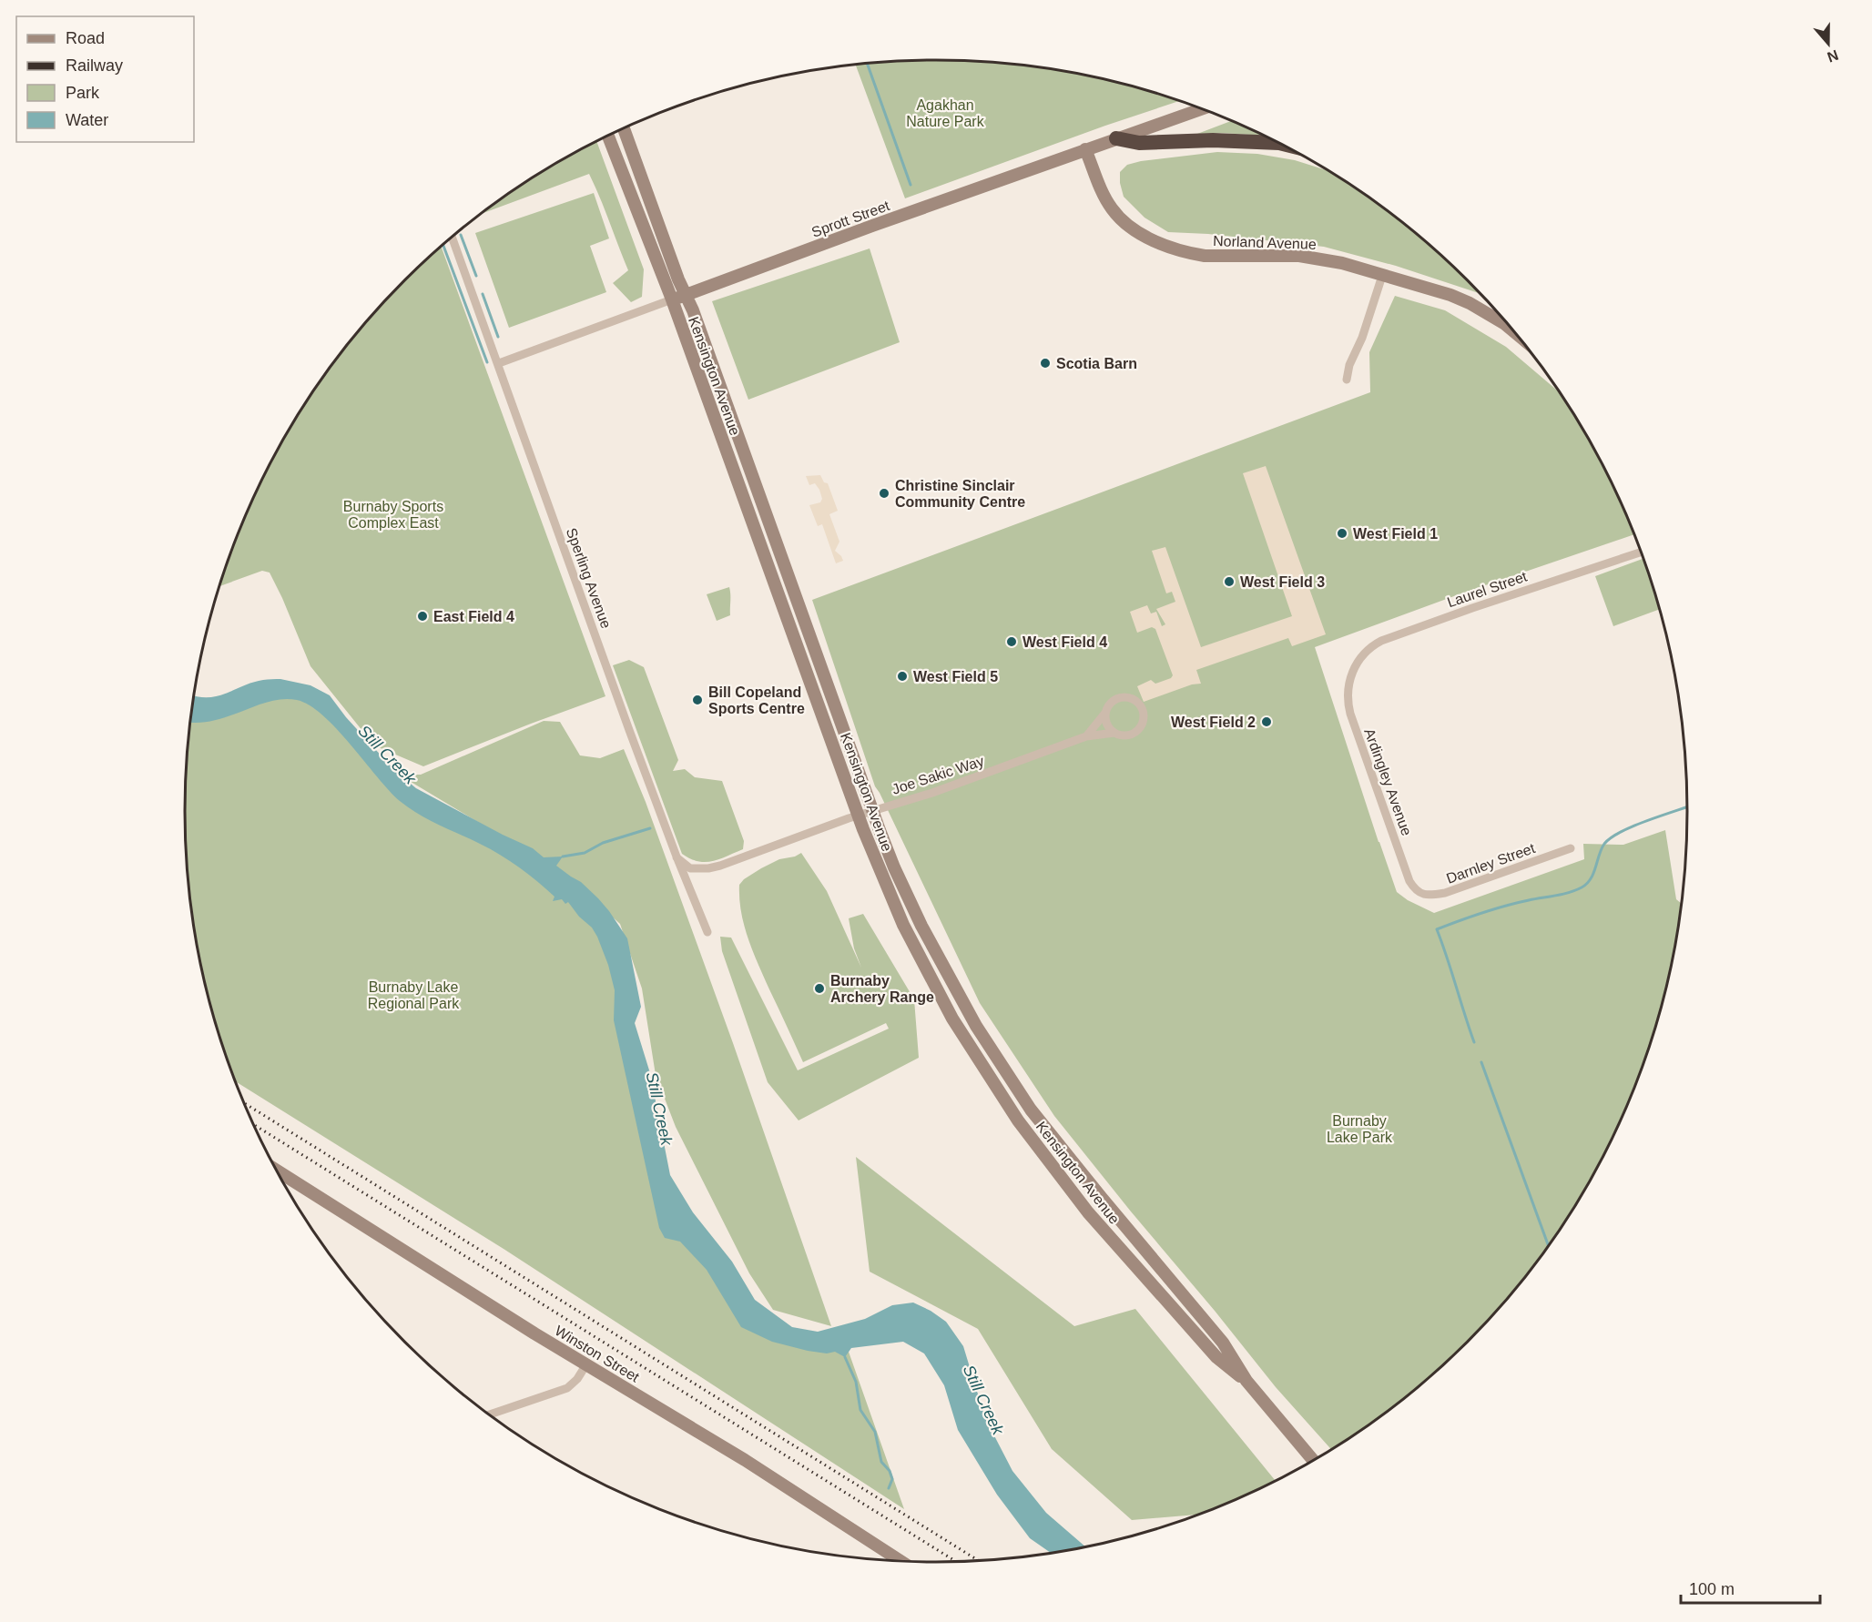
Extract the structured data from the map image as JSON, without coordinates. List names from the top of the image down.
{
  "streets": {
    "main road": [
      "Sprott Street",
      "Norland Avenue",
      "Kensington Avenue",
      "Winston Street"
    ],
    "street": [
      "Sperling Avenue",
      "Laurel Street",
      "Joe Sakic Way",
      "Ardingley Avenue",
      "Darnley Street"
    ]
  },
  "crossings": [
    ["Sprott Street", "Norland Avenue"],
    ["Sprott Street", "Kensington Avenue"],
    ["Sprott Street", "Sperling Avenue"],
    ["Kensington Avenue", "Joe Sakic Way"],
    ["Sperling Avenue", "Joe Sakic Way"],
    ["Laurel Street", "Ardingley Avenue"],
    ["Ardingley Avenue", "Darnley Street"]
  ],
  "water": ["Still Creek"],
  "parks": [
    "Agakhan Nature Park",
    "Burnaby Sports Complex East",
    "Burnaby Lake Regional Park",
    "Burnaby Lake Park"
  ],
  "places": [
    "Scotia Barn",
    "Christine Sinclair Community Centre",
    "West Field 1",
    "West Field 3",
    "East Field 4",
    "West Field 4",
    "West Field 5",
    "Bill Copeland Sports Centre",
    "West Field 2",
    "Burnaby Archery Range"
  ],
  "legend": [
    "Road",
    "Railway",
    "Park",
    "Water"
  ],
  "scale_bar": "100 m",
  "north": "bottom"
}
